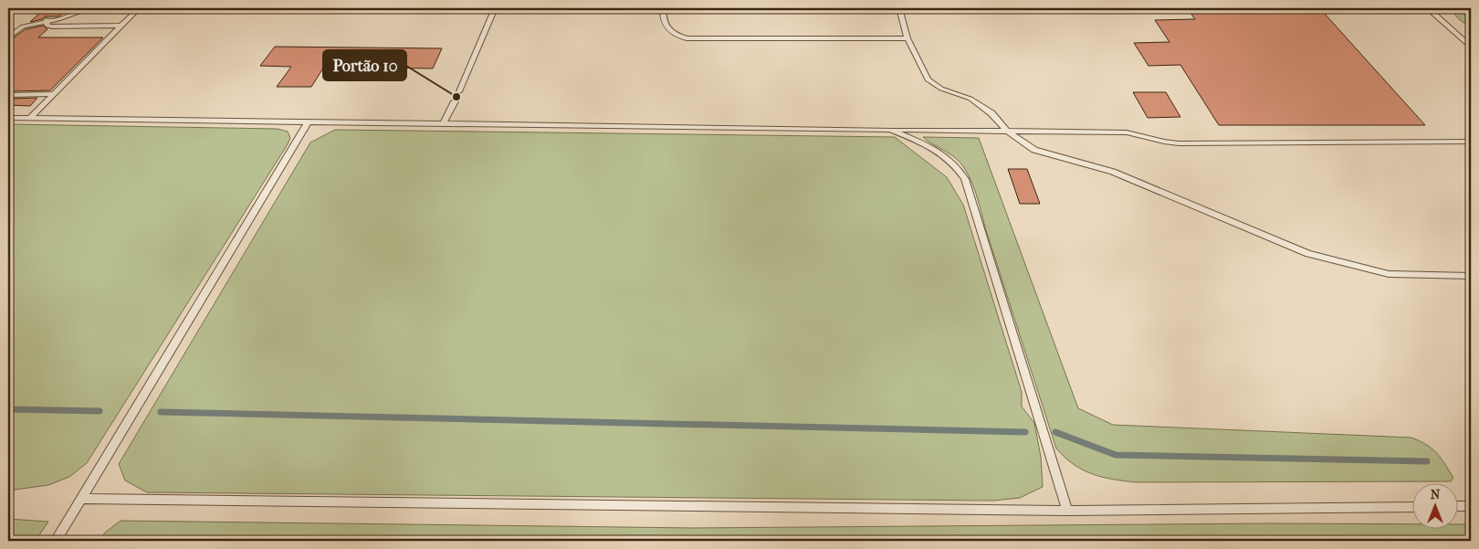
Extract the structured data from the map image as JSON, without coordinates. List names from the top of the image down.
{
  "places": ["Portão 10"],
  "north": "top"
}
